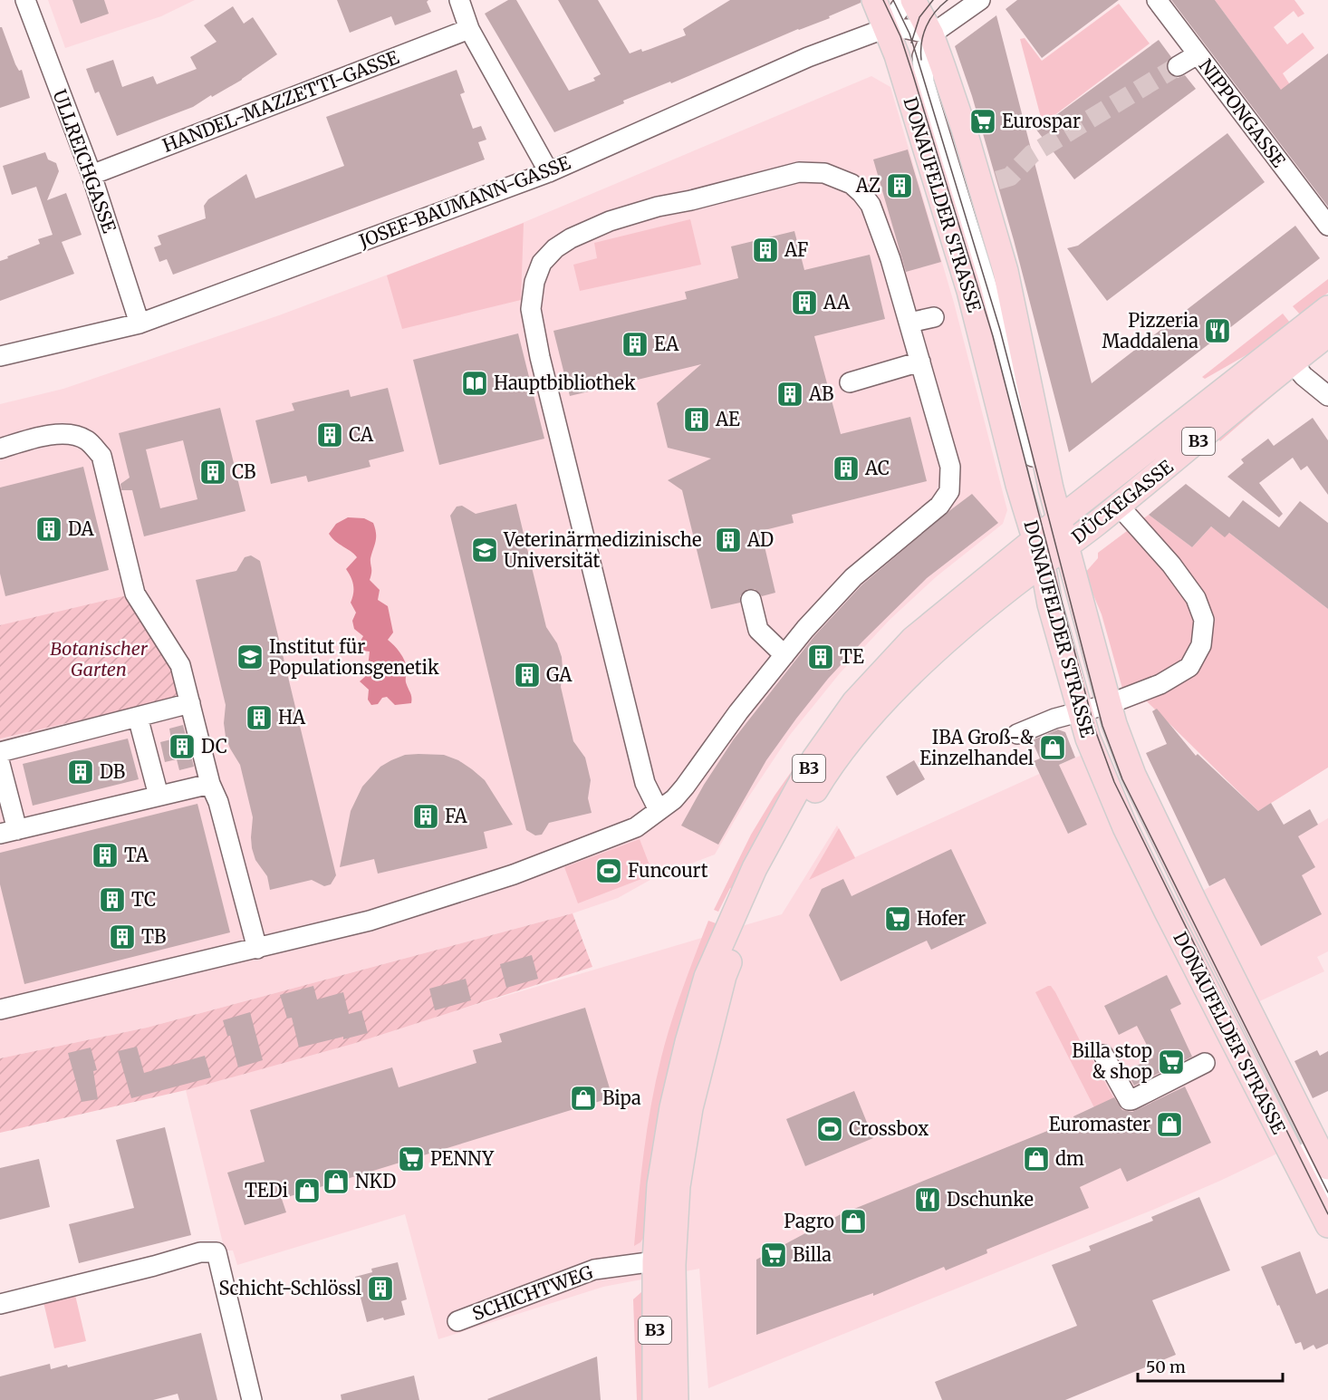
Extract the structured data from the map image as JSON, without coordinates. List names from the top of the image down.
{
  "streets": {
    "main road": ["DONAUFELDER STRASSE", "B3", "DÜCKEGASSE"],
    "street": [
      "HANDEL-MAZZETTI-GASSE",
      "NIPPONGASSE",
      "ULLREICHGASSE",
      "JOSEF-BAUMANN-GASSE",
      "SCHICHTWEG"
    ]
  },
  "crossings": [
    ["HANDEL-MAZZETTI-GASSE", "ULLREICHGASSE"],
    ["ULLREICHGASSE", "JOSEF-BAUMANN-GASSE"],
    ["JOSEF-BAUMANN-GASSE", "DONAUFELDER STRASSE"],
    ["DONAUFELDER STRASSE", "B3"],
    ["DONAUFELDER STRASSE", "DÜCKEGASSE"],
    ["B3", "DÜCKEGASSE"],
    ["B3", "SCHICHTWEG"]
  ],
  "parks": ["Botanischer Garten"],
  "places": {
    "supermarket": [
      "Eurospar",
      "Hofer",
      "Billa stop & shop",
      "PENNY",
      "Billa"
    ],
    "building": [
      "AZ",
      "AF",
      "AA",
      "EA",
      "AB",
      "AE",
      "CA",
      "AC",
      "CB",
      "DA",
      "AD",
      "TE",
      "GA",
      "HA",
      "DC",
      "DB",
      "FA",
      "TA",
      "TC",
      "TB",
      "Schicht-Schlössl"
    ],
    "restaurant": ["Pizzeria Maddalena", "Dschunke"],
    "library": ["Hauptbibliothek"],
    "school or university": ["Veterinärmedizinische Universität", "Institut für Populationsgenetik"],
    "shop": [
      "IBA Groß-& Einzelhandel",
      "Bipa",
      "Euromaster",
      "dm",
      "NKD",
      "TEDi",
      "Pagro"
    ],
    "sports": ["Funcourt", "Crossbox"]
  },
  "scale_bar": "50 m"
}
